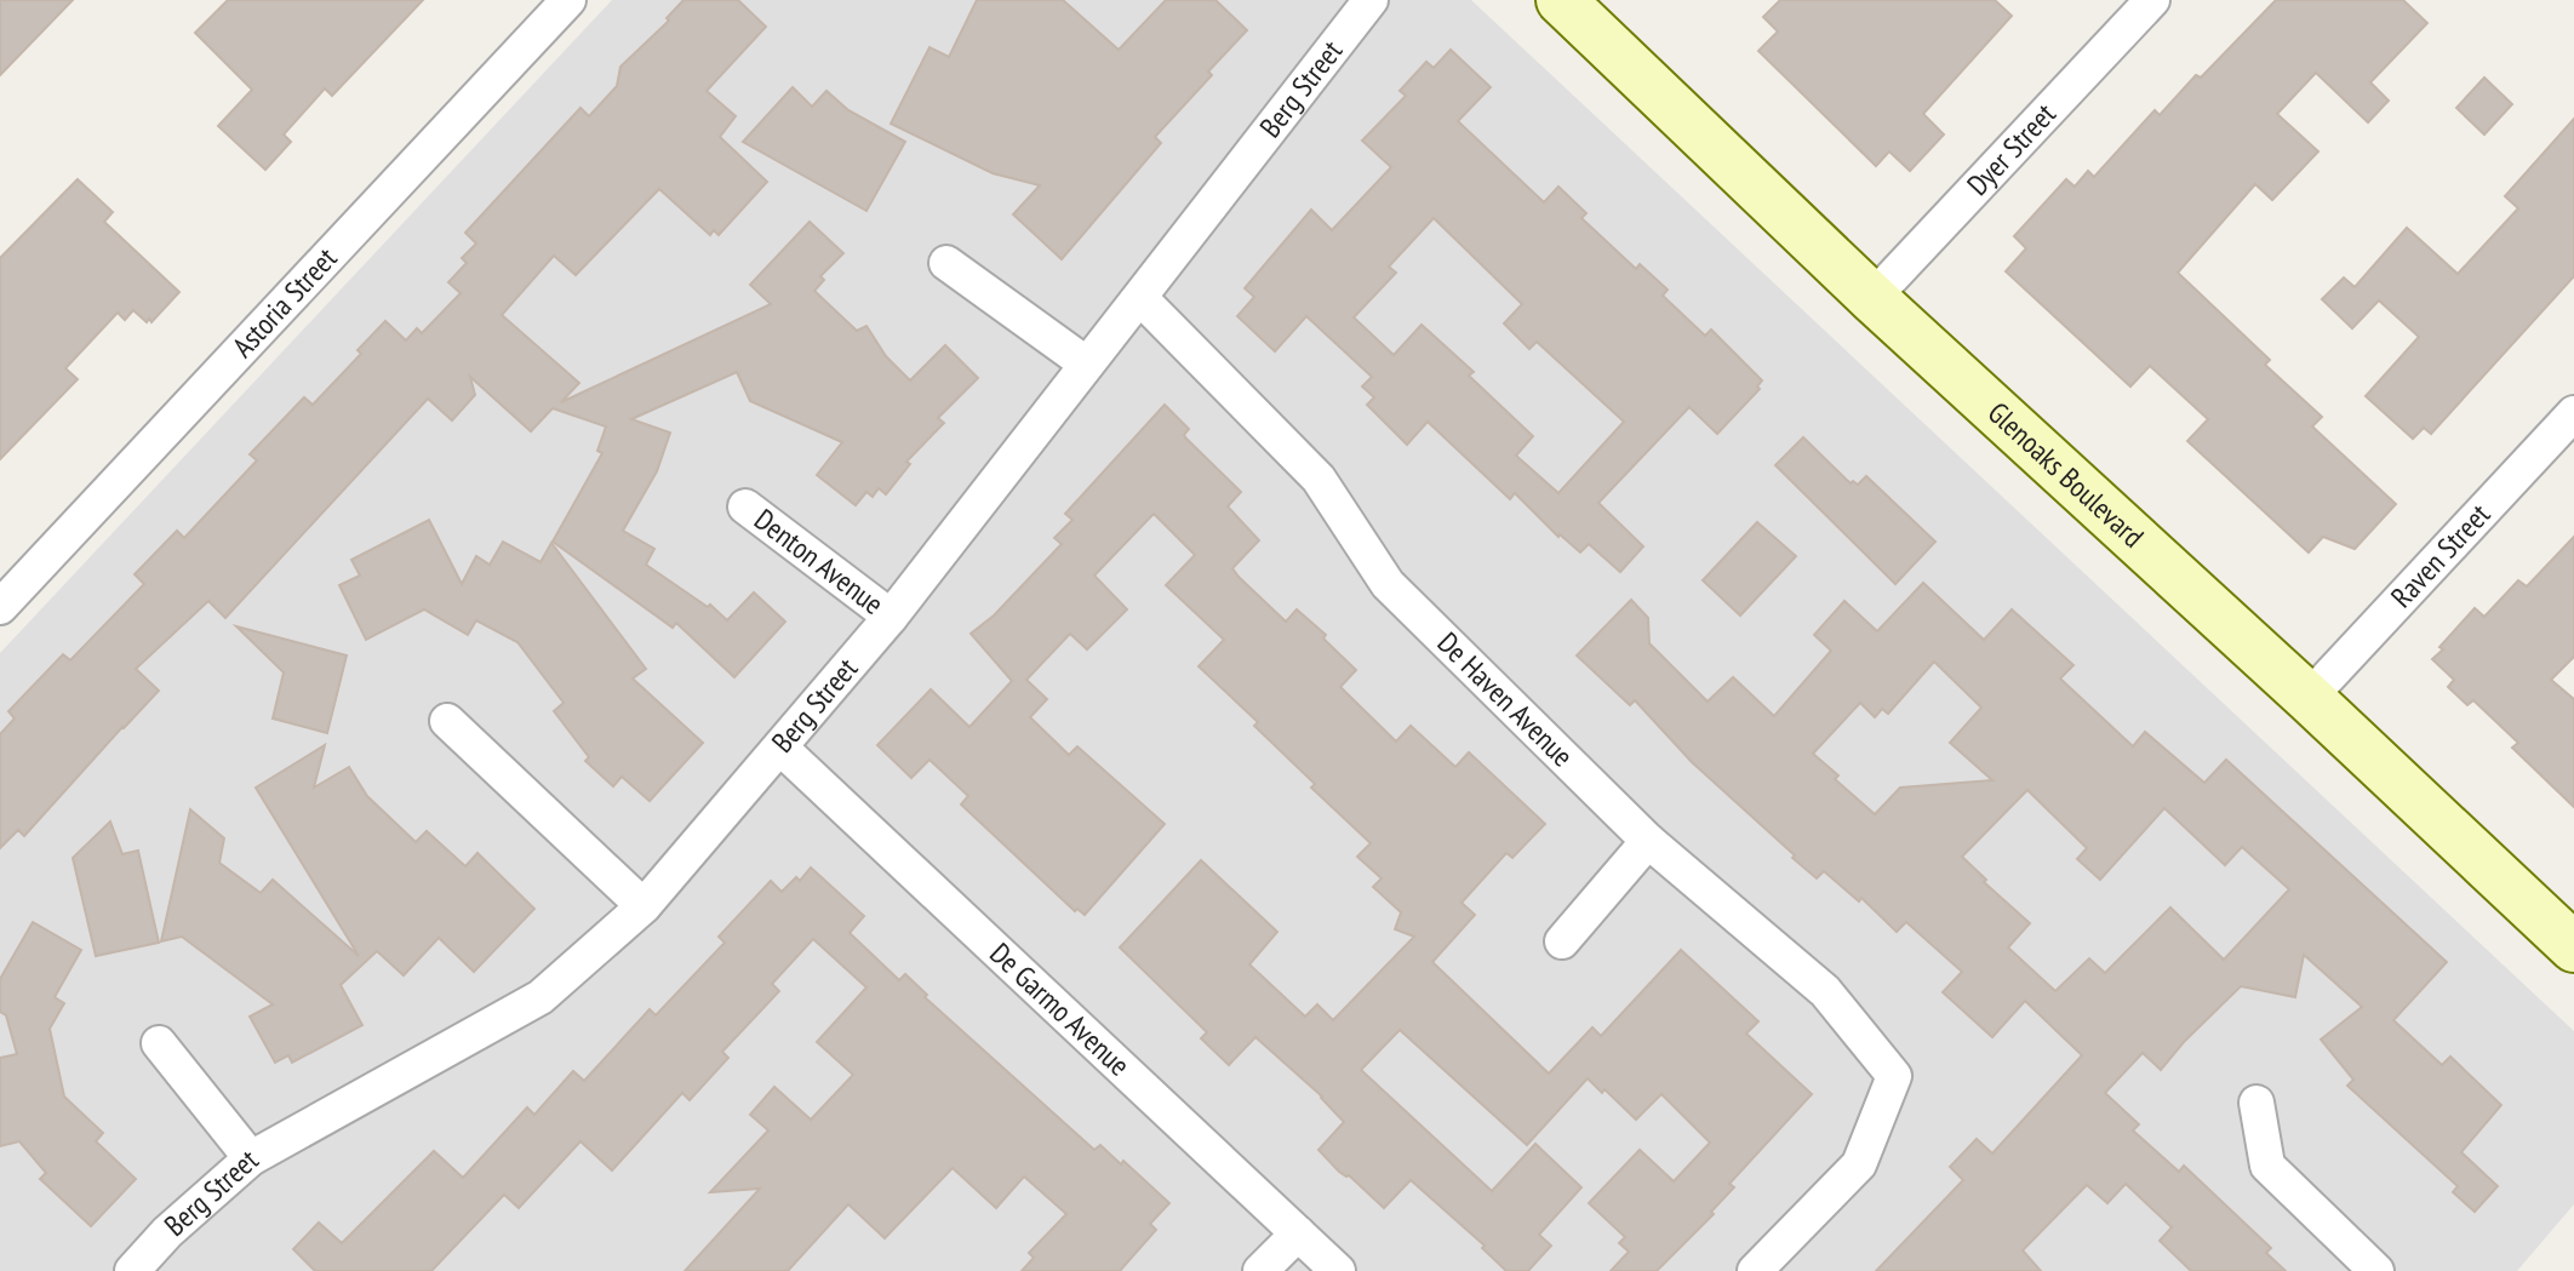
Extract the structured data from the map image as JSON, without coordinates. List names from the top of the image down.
{
  "streets": {
    "main road": ["Glenoaks Boulevard"],
    "street": [
      "Berg Street",
      "Dyer Street",
      "Astoria Street",
      "Raven Street",
      "Denton Avenue",
      "De Haven Avenue",
      "De Garmo Avenue"
    ]
  },
  "crossings": [
    ["Berg Street", "Denton Avenue"],
    ["Berg Street", "De Haven Avenue"],
    ["Berg Street", "De Garmo Avenue"],
    ["Dyer Street", "Glenoaks Boulevard"],
    ["Glenoaks Boulevard", "Raven Street"]
  ]
}
